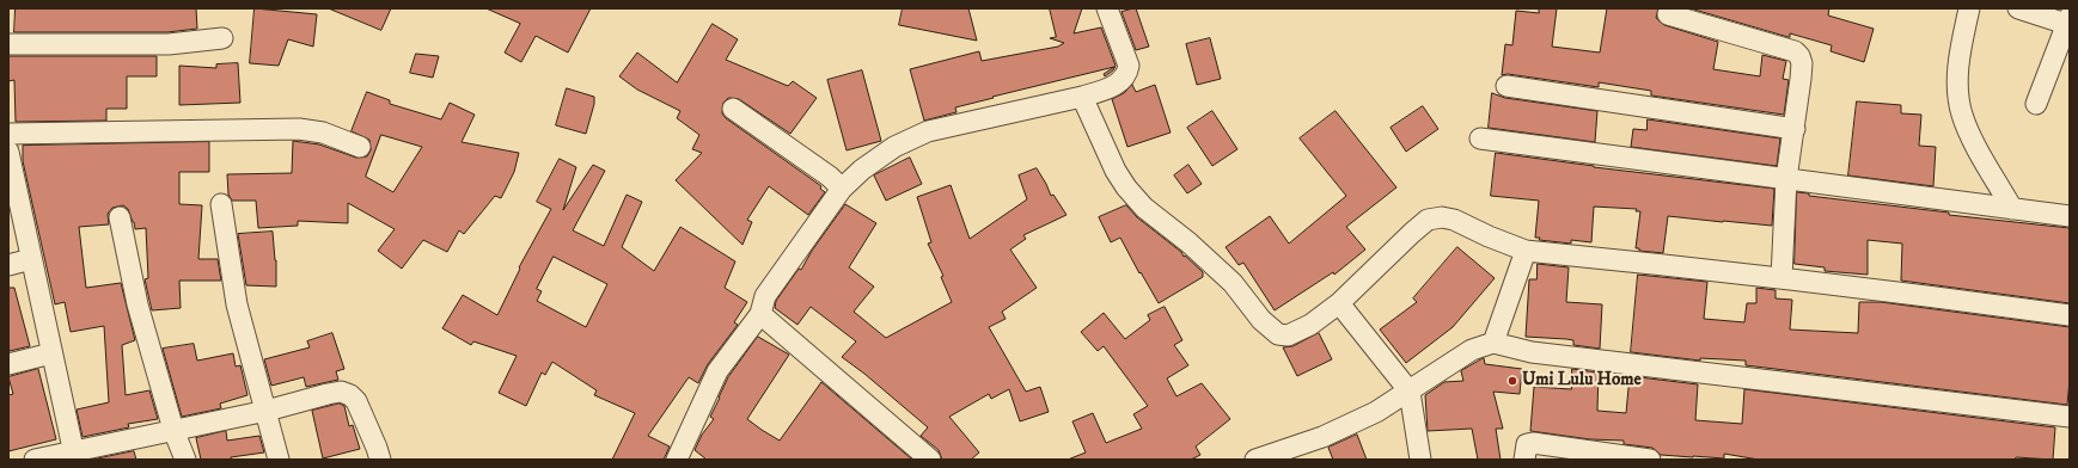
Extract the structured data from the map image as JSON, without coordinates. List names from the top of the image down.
{
  "places": ["Umi Lulu Home"]
}
